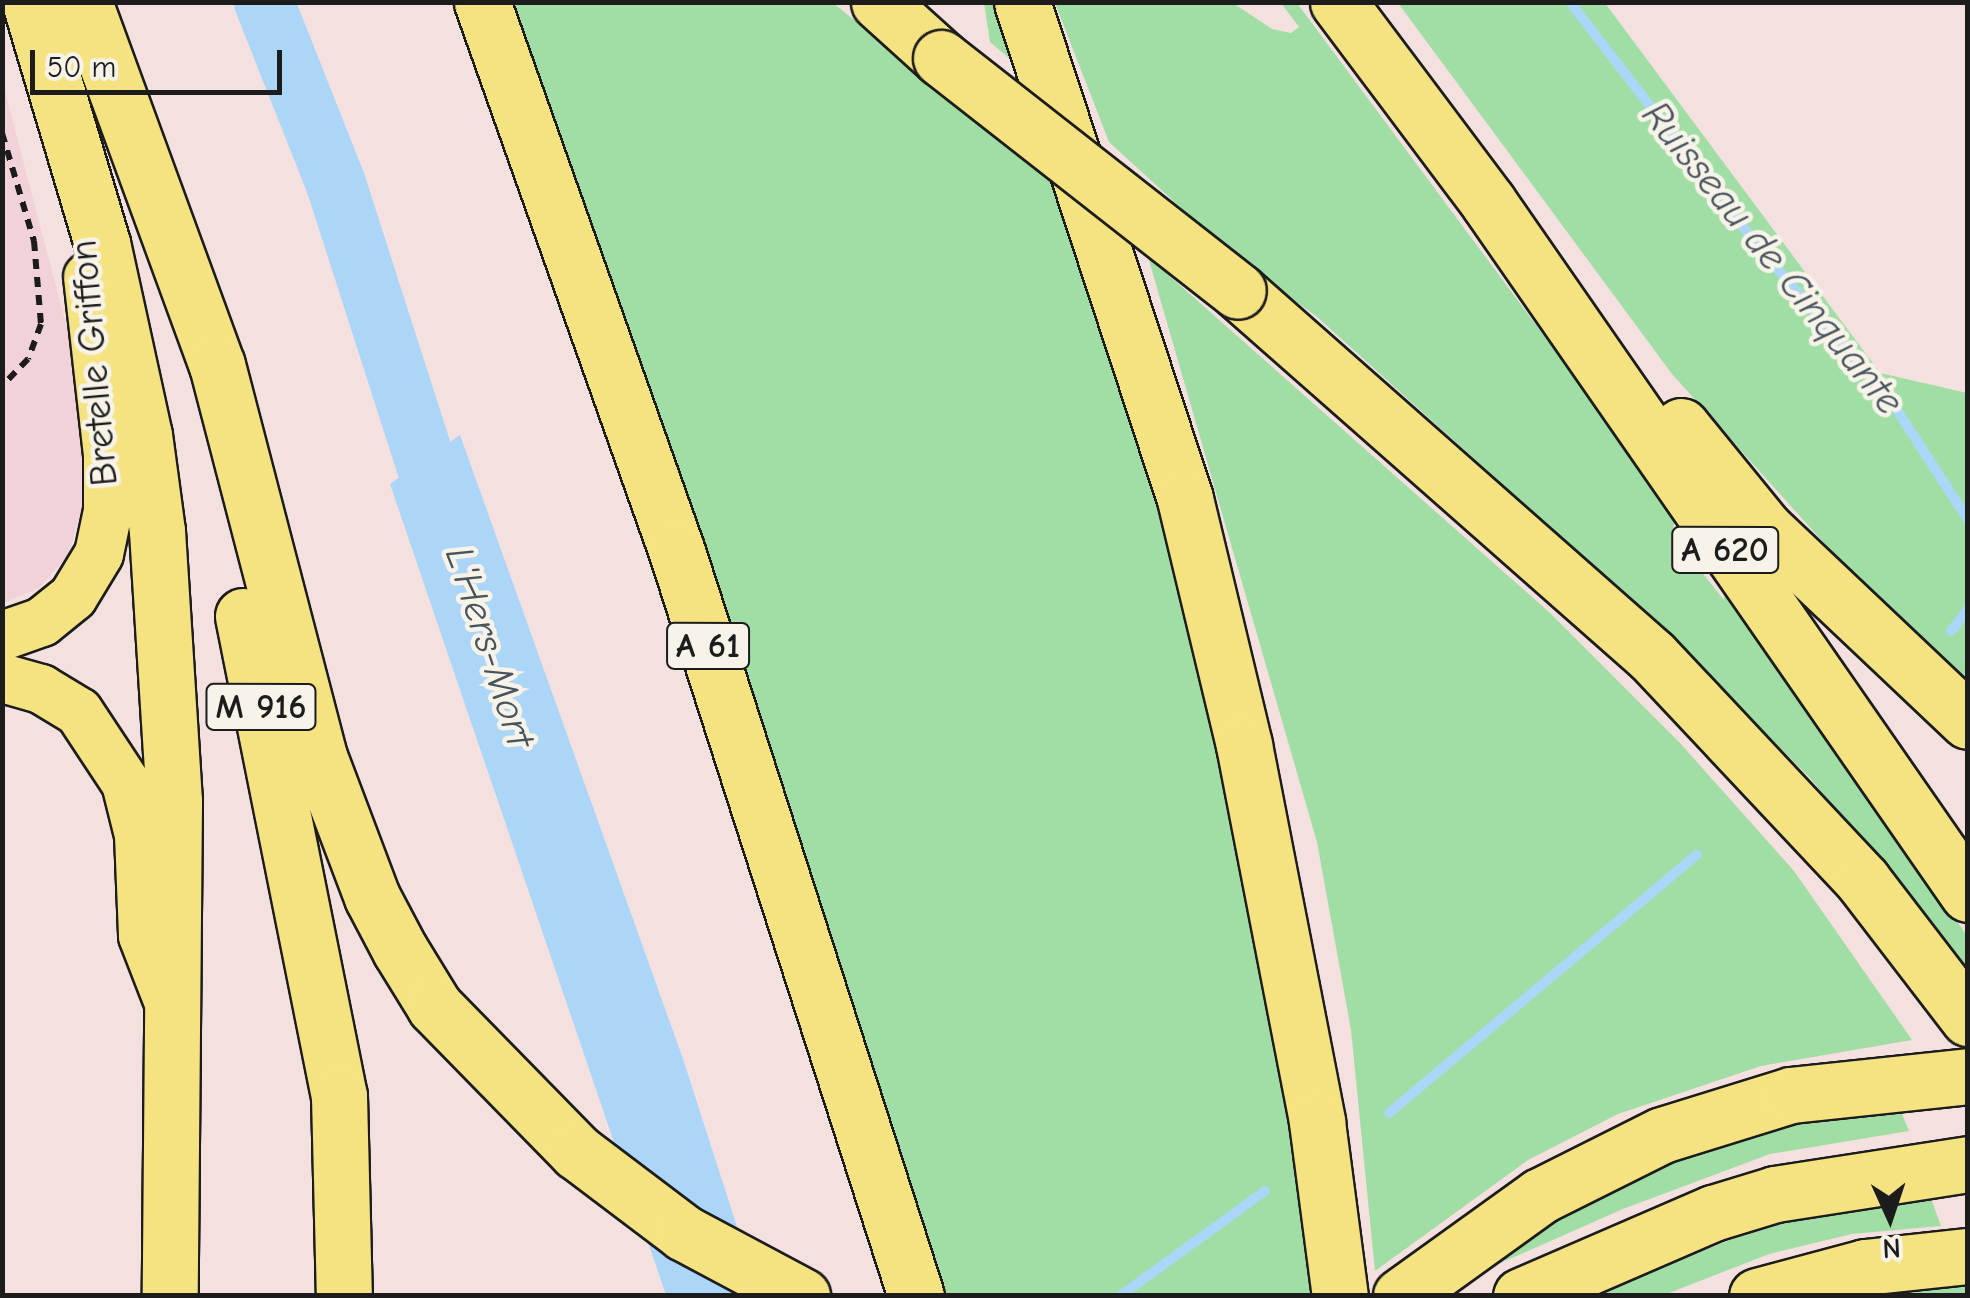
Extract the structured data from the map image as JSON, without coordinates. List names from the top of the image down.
{
  "streets": {
    "highway": ["A 620", "A 61", "M 916"],
    "main road": ["Bretelle Griffon"]
  },
  "crossings": [
    ["Bretelle Griffon", "M 916"]
  ],
  "water": ["Ruisseau de Cinquante", "L'Hers-Mort"],
  "scale_bar": "50 m",
  "north": "bottom"
}
